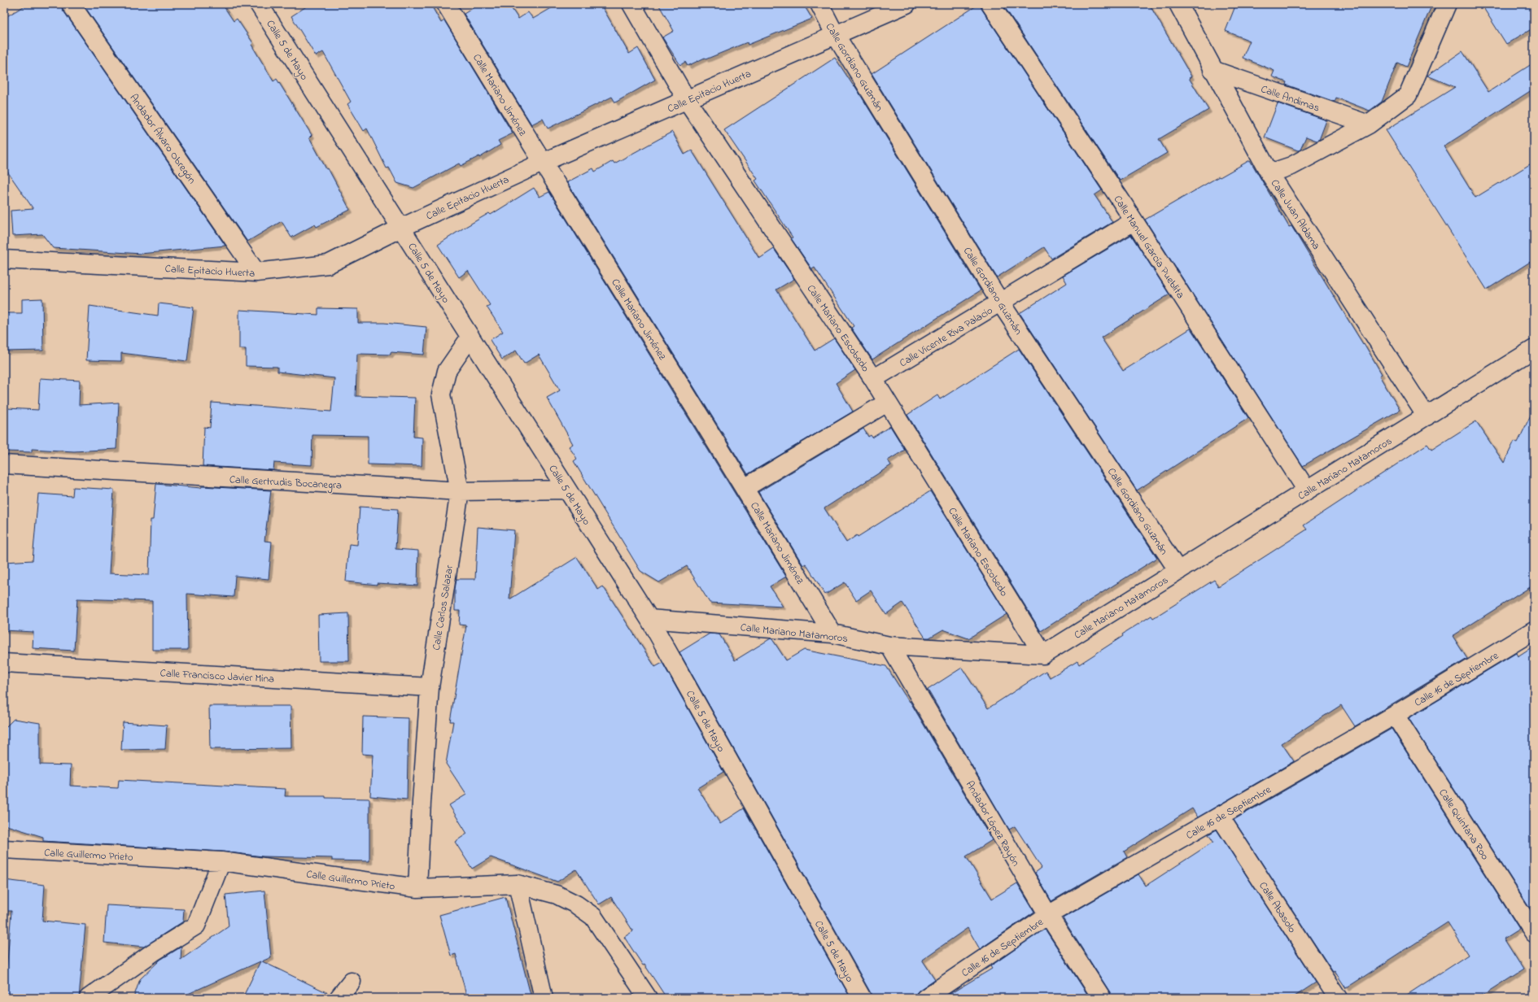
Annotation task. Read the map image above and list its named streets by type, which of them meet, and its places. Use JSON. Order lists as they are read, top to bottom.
{
  "streets": {
    "street": [
      "Calle 5 de Mayo",
      "Calle Gordiano Guzmán",
      "Calle Epitacio Huerta",
      "Calle Mariano Jiménez",
      "Calle Andimas",
      "Andador Álvaro Obregón",
      "Calle Juan Aldama",
      "Calle Manuel García Pueblita",
      "Calle Mariano Escobedo",
      "Calle Vicente Riva Palacio",
      "Calle Mariano Matamoros",
      "Calle Gertrudis Bocanegra",
      "Calle Carlos Salazar",
      "Calle Francisco Javier Mina",
      "Calle 16 de Septiembre",
      "Andador López Rayón",
      "Calle Quintana Roo",
      "Calle Guillermo Prieto",
      "Calle Abasolo"
    ]
  },
  "crossings": [
    ["Calle 5 de Mayo", "Calle Epitacio Huerta"],
    ["Calle 5 de Mayo", "Calle Mariano Matamoros"],
    ["Calle 5 de Mayo", "Calle Gertrudis Bocanegra"],
    ["Calle 5 de Mayo", "Calle Carlos Salazar"],
    ["Calle Gordiano Guzmán", "Calle Epitacio Huerta"],
    ["Calle Gordiano Guzmán", "Calle Vicente Riva Palacio"],
    ["Calle Gordiano Guzmán", "Calle Mariano Matamoros"],
    ["Calle Epitacio Huerta", "Calle Mariano Jiménez"],
    ["Calle Epitacio Huerta", "Andador Álvaro Obregón"],
    ["Calle Epitacio Huerta", "Calle Mariano Escobedo"],
    ["Calle Mariano Jiménez", "Calle Mariano Matamoros"],
    ["Calle Andimas", "Calle Juan Aldama"],
    ["Calle Juan Aldama", "Calle Mariano Matamoros"],
    ["Calle Manuel García Pueblita", "Calle Vicente Riva Palacio"],
    ["Calle Manuel García Pueblita", "Calle Mariano Matamoros"],
    ["Calle Mariano Escobedo", "Calle Vicente Riva Palacio"],
    ["Calle Mariano Escobedo", "Calle Mariano Matamoros"],
    ["Calle Mariano Matamoros", "Andador López Rayón"],
    ["Calle Gertrudis Bocanegra", "Calle Carlos Salazar"],
    ["Calle Carlos Salazar", "Calle Francisco Javier Mina"],
    ["Calle Carlos Salazar", "Calle Guillermo Prieto"],
    ["Calle 16 de Septiembre", "Andador López Rayón"],
    ["Calle 16 de Septiembre", "Calle Quintana Roo"],
    ["Calle 16 de Septiembre", "Calle Abasolo"]
  ]
}
